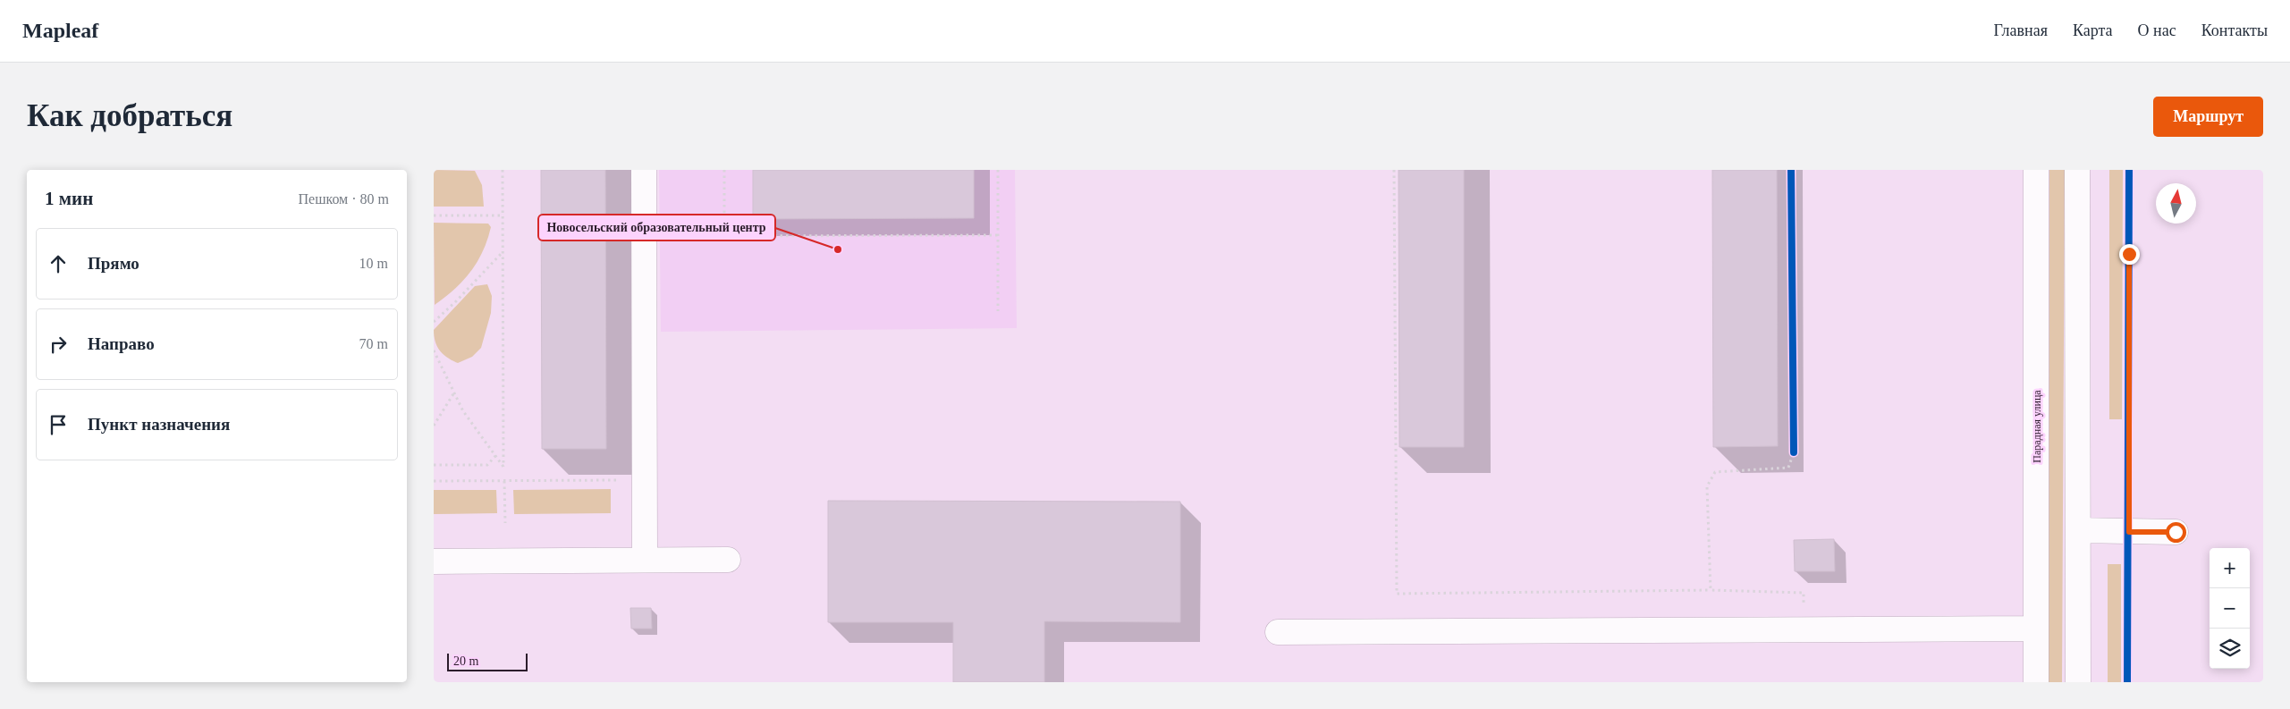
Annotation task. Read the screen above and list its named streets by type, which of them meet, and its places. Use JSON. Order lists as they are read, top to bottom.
{
  "streets": {
    "lane": ["Парадная улица"]
  },
  "places": ["Новосельский образовательный центр"],
  "scale_bar": "20 m",
  "north": "top",
  "page": {
    "header": "Mapleaf",
    "nav": [
      "Главная",
      "Карта",
      "О нас",
      "Контакты"
    ],
    "buttons": "Маршрут",
    "title": "Как добраться",
    "heading": ["1 мин", "Пешком · 80 m"],
    "list": [
      ["Прямо", "10 m"],
      ["Направо", "70 m"],
      "Пункт назначения"
    ],
    "map_buttons": ["+", "−"],
    "scale": "20 m"
  }
}
